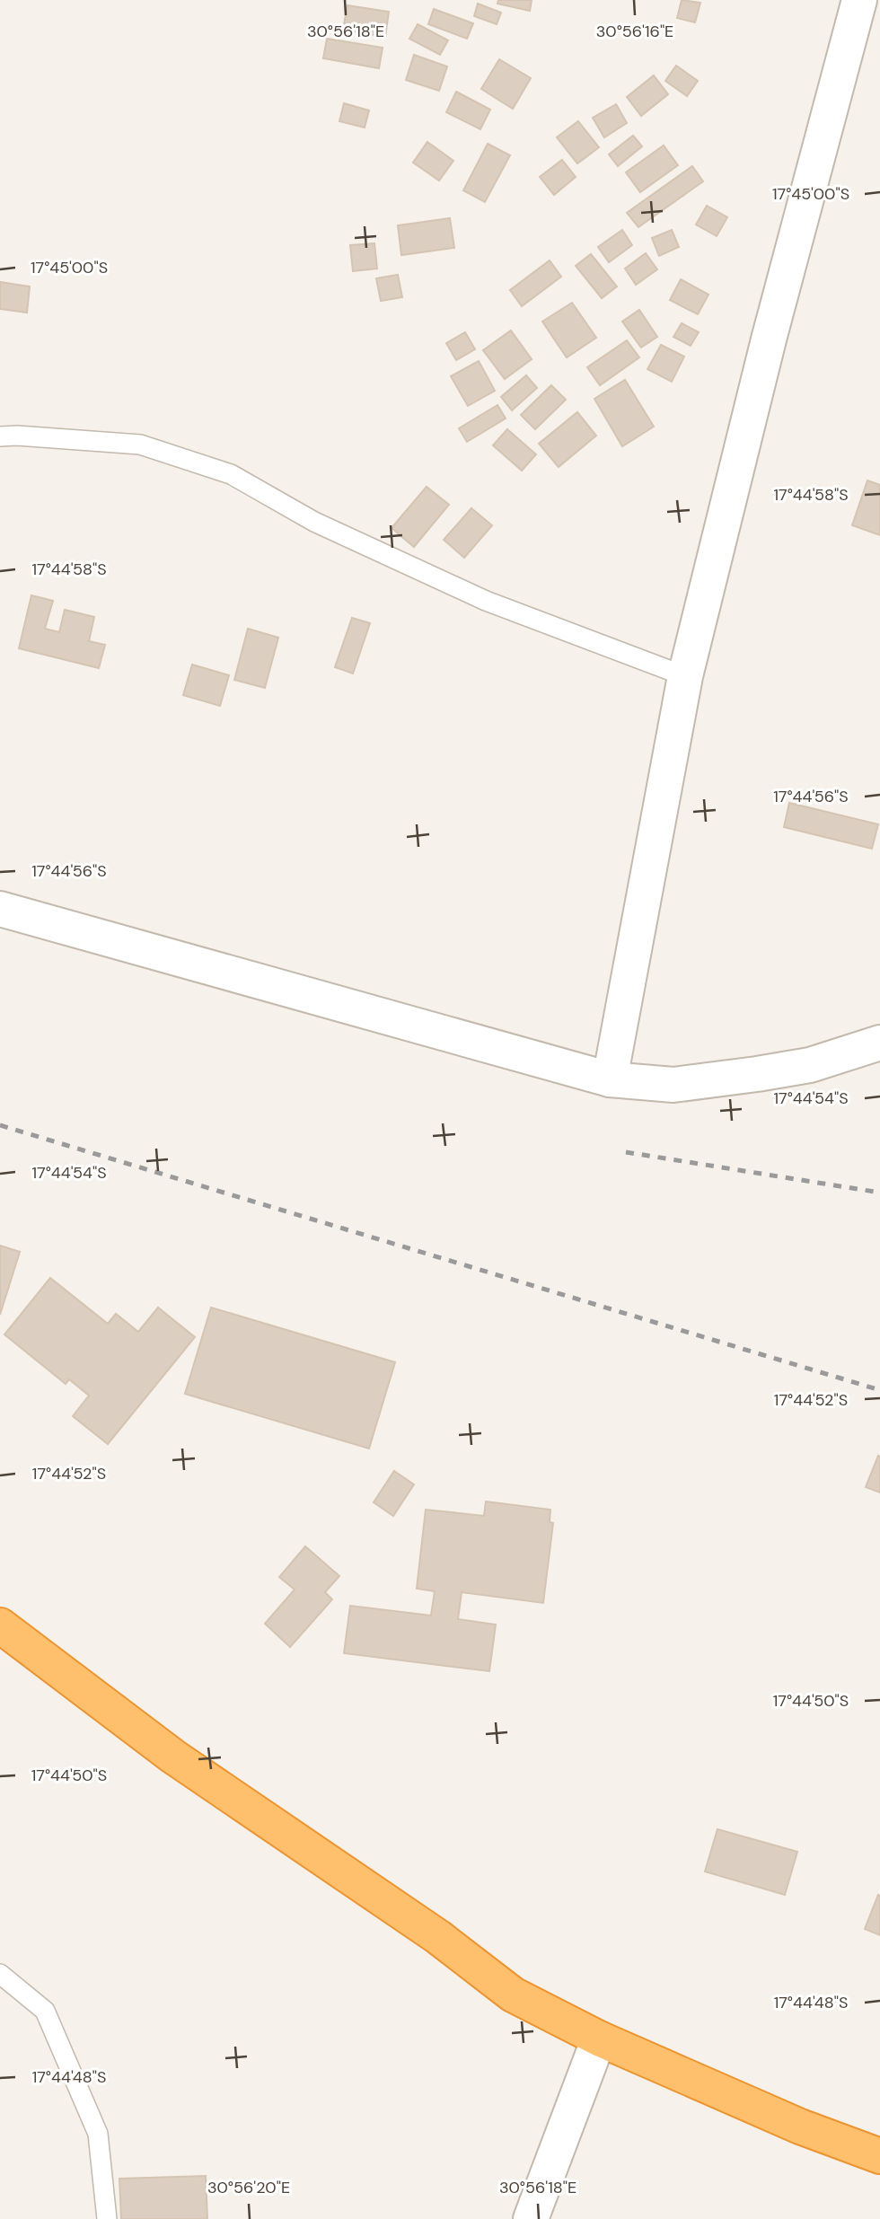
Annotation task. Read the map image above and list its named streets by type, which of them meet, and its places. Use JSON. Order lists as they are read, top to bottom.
{
  "coordinates": [
    "30°56'18\"E",
    "30°56'16\"E",
    "17°45'00\"S",
    "17°44'58\"S",
    "17°44'56\"S",
    "17°44'54\"S",
    "17°44'52\"S",
    "17°44'50\"S",
    "17°44'48\"S",
    "30°56'20\"E"
  ]
}
